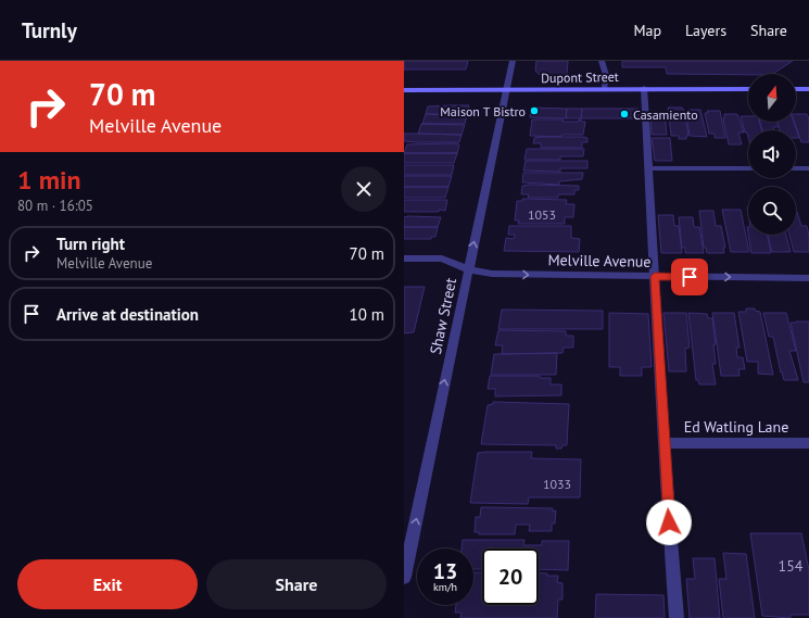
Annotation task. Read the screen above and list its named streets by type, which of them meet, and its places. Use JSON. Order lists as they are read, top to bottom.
{
  "streets": {
    "main road": ["Dupont Street"],
    "street": ["Melville Avenue", "Shaw Street", "Ed Watling Lane"]
  },
  "crossings": [
    ["Dupont Street", "Shaw Street"],
    ["Melville Avenue", "Shaw Street"]
  ],
  "one_way": ["Melville Avenue", "Shaw Street"],
  "places": ["Maison T Bistro", "Casamiento"],
  "house_numbers": ["1053", "1033", "154"],
  "north": "top",
  "page": {
    "header": "Turnly",
    "nav": ["Map", "Layers", "Share"],
    "turn": ["70 m", "Melville Avenue"],
    "heading": ["1 min", "80 m · 16:05"],
    "list": [
      {
        "name": "Turn right",
        "note": "Melville Avenue",
        "value": "70 m"
      },
      {
        "name": "Arrive at destination",
        "value": "10 m"
      }
    ],
    "speed": "13 km/h",
    "limit": "20",
    "buttons": ["Exit", "Share"]
  }
}
